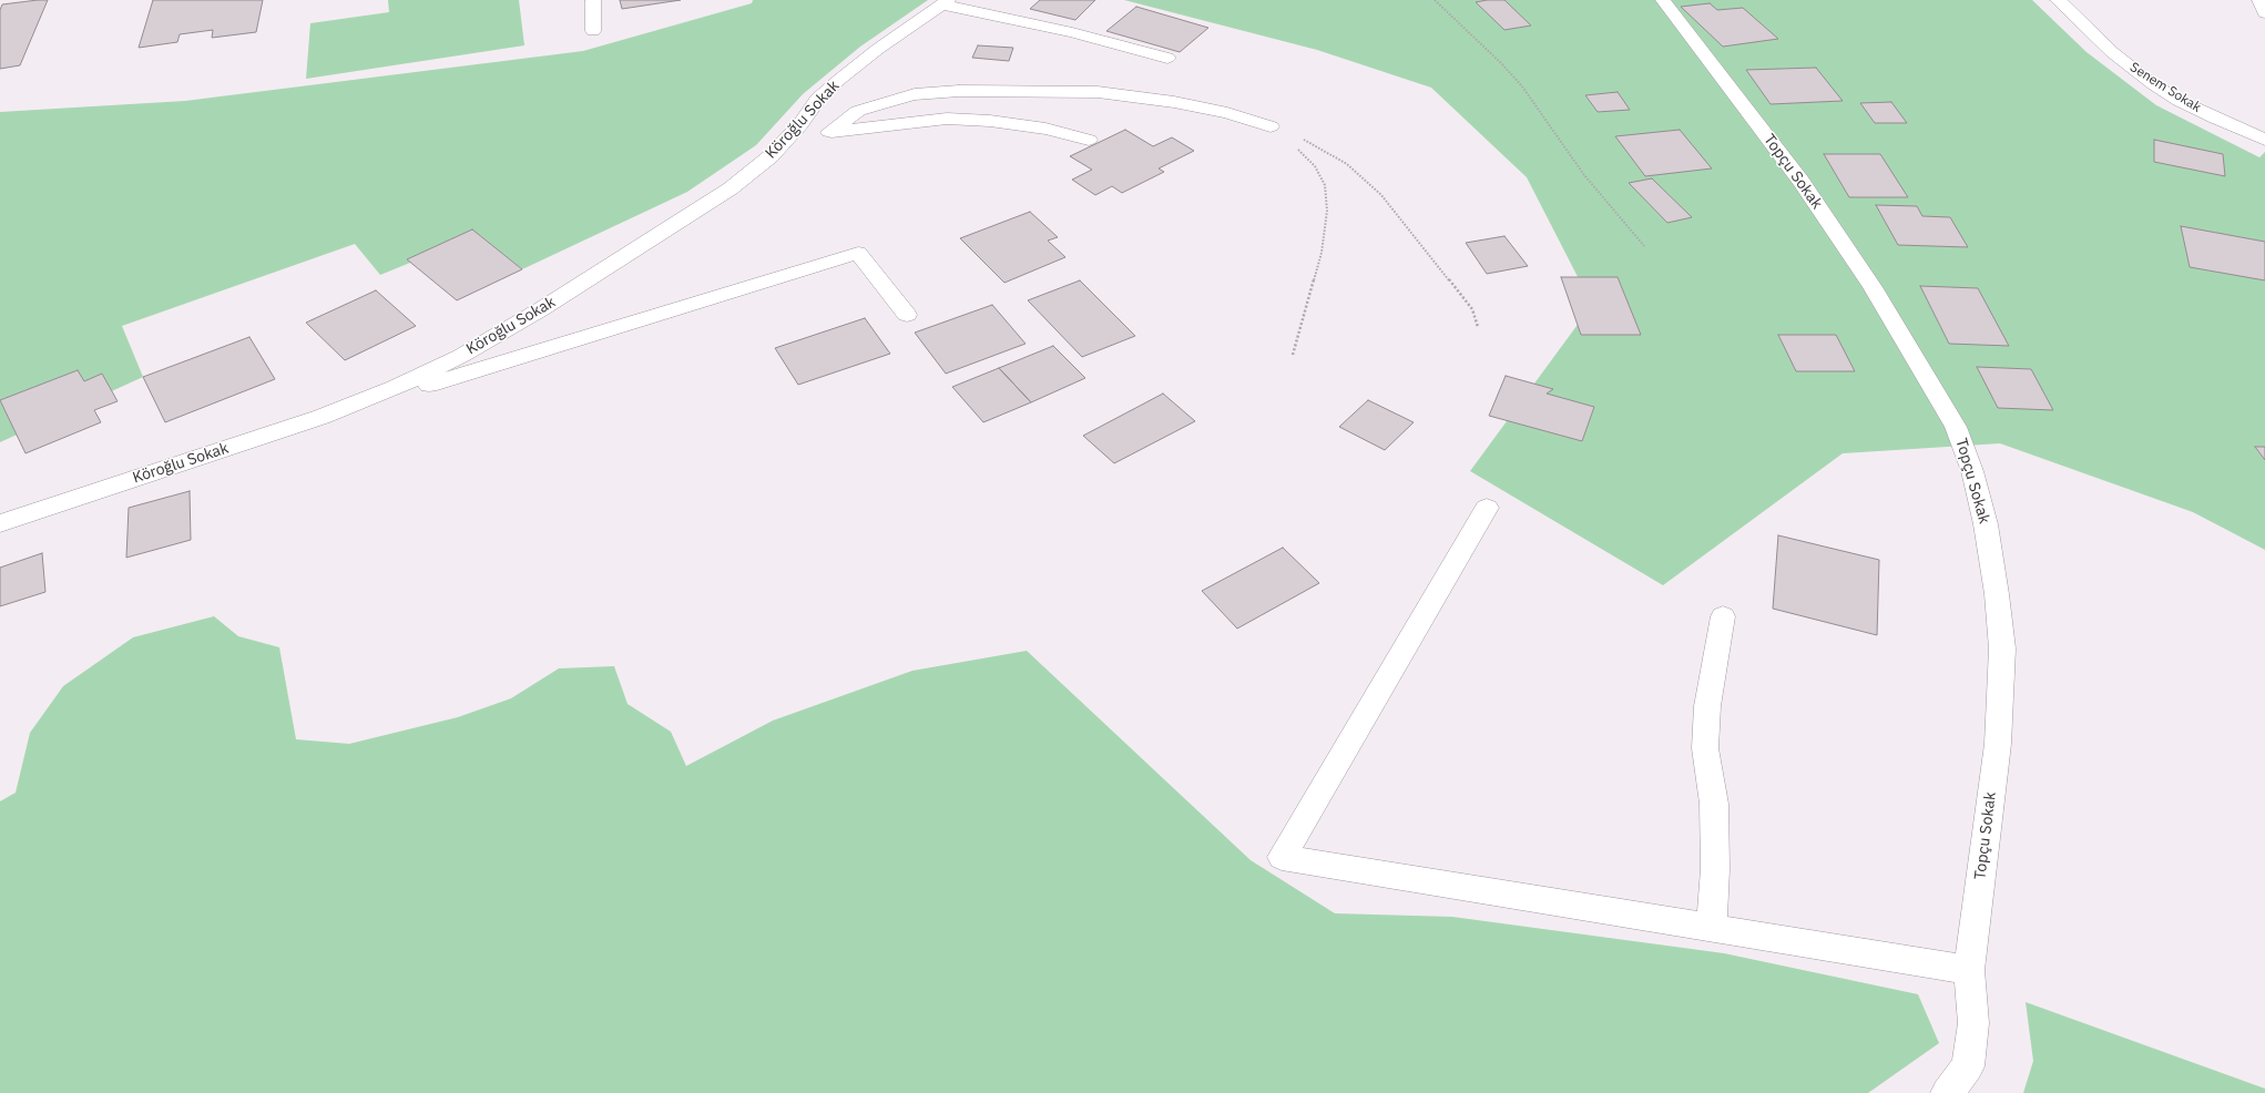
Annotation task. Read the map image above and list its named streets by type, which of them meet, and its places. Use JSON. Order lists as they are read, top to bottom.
{
  "streets": {
    "street": ["Senem Sokak", "Köroğlu Sokak", "Topçu Sokak"]
  }
}
